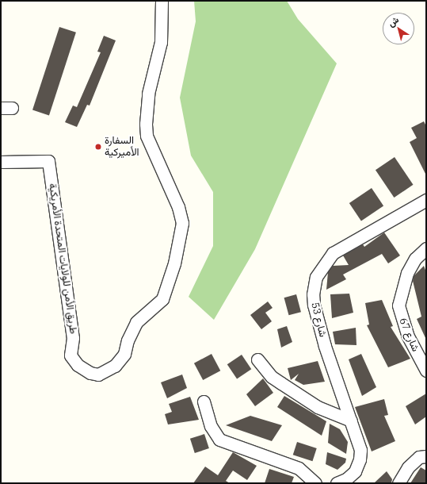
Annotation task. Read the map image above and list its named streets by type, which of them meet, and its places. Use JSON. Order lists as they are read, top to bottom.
{
  "streets": {
    "street": ["طريق الأمن للولايات المتحدة الأمريكية", "شارع 53", "شارع 67"]
  },
  "places": ["السفارة الأميركية"],
  "north": "top left"
}
